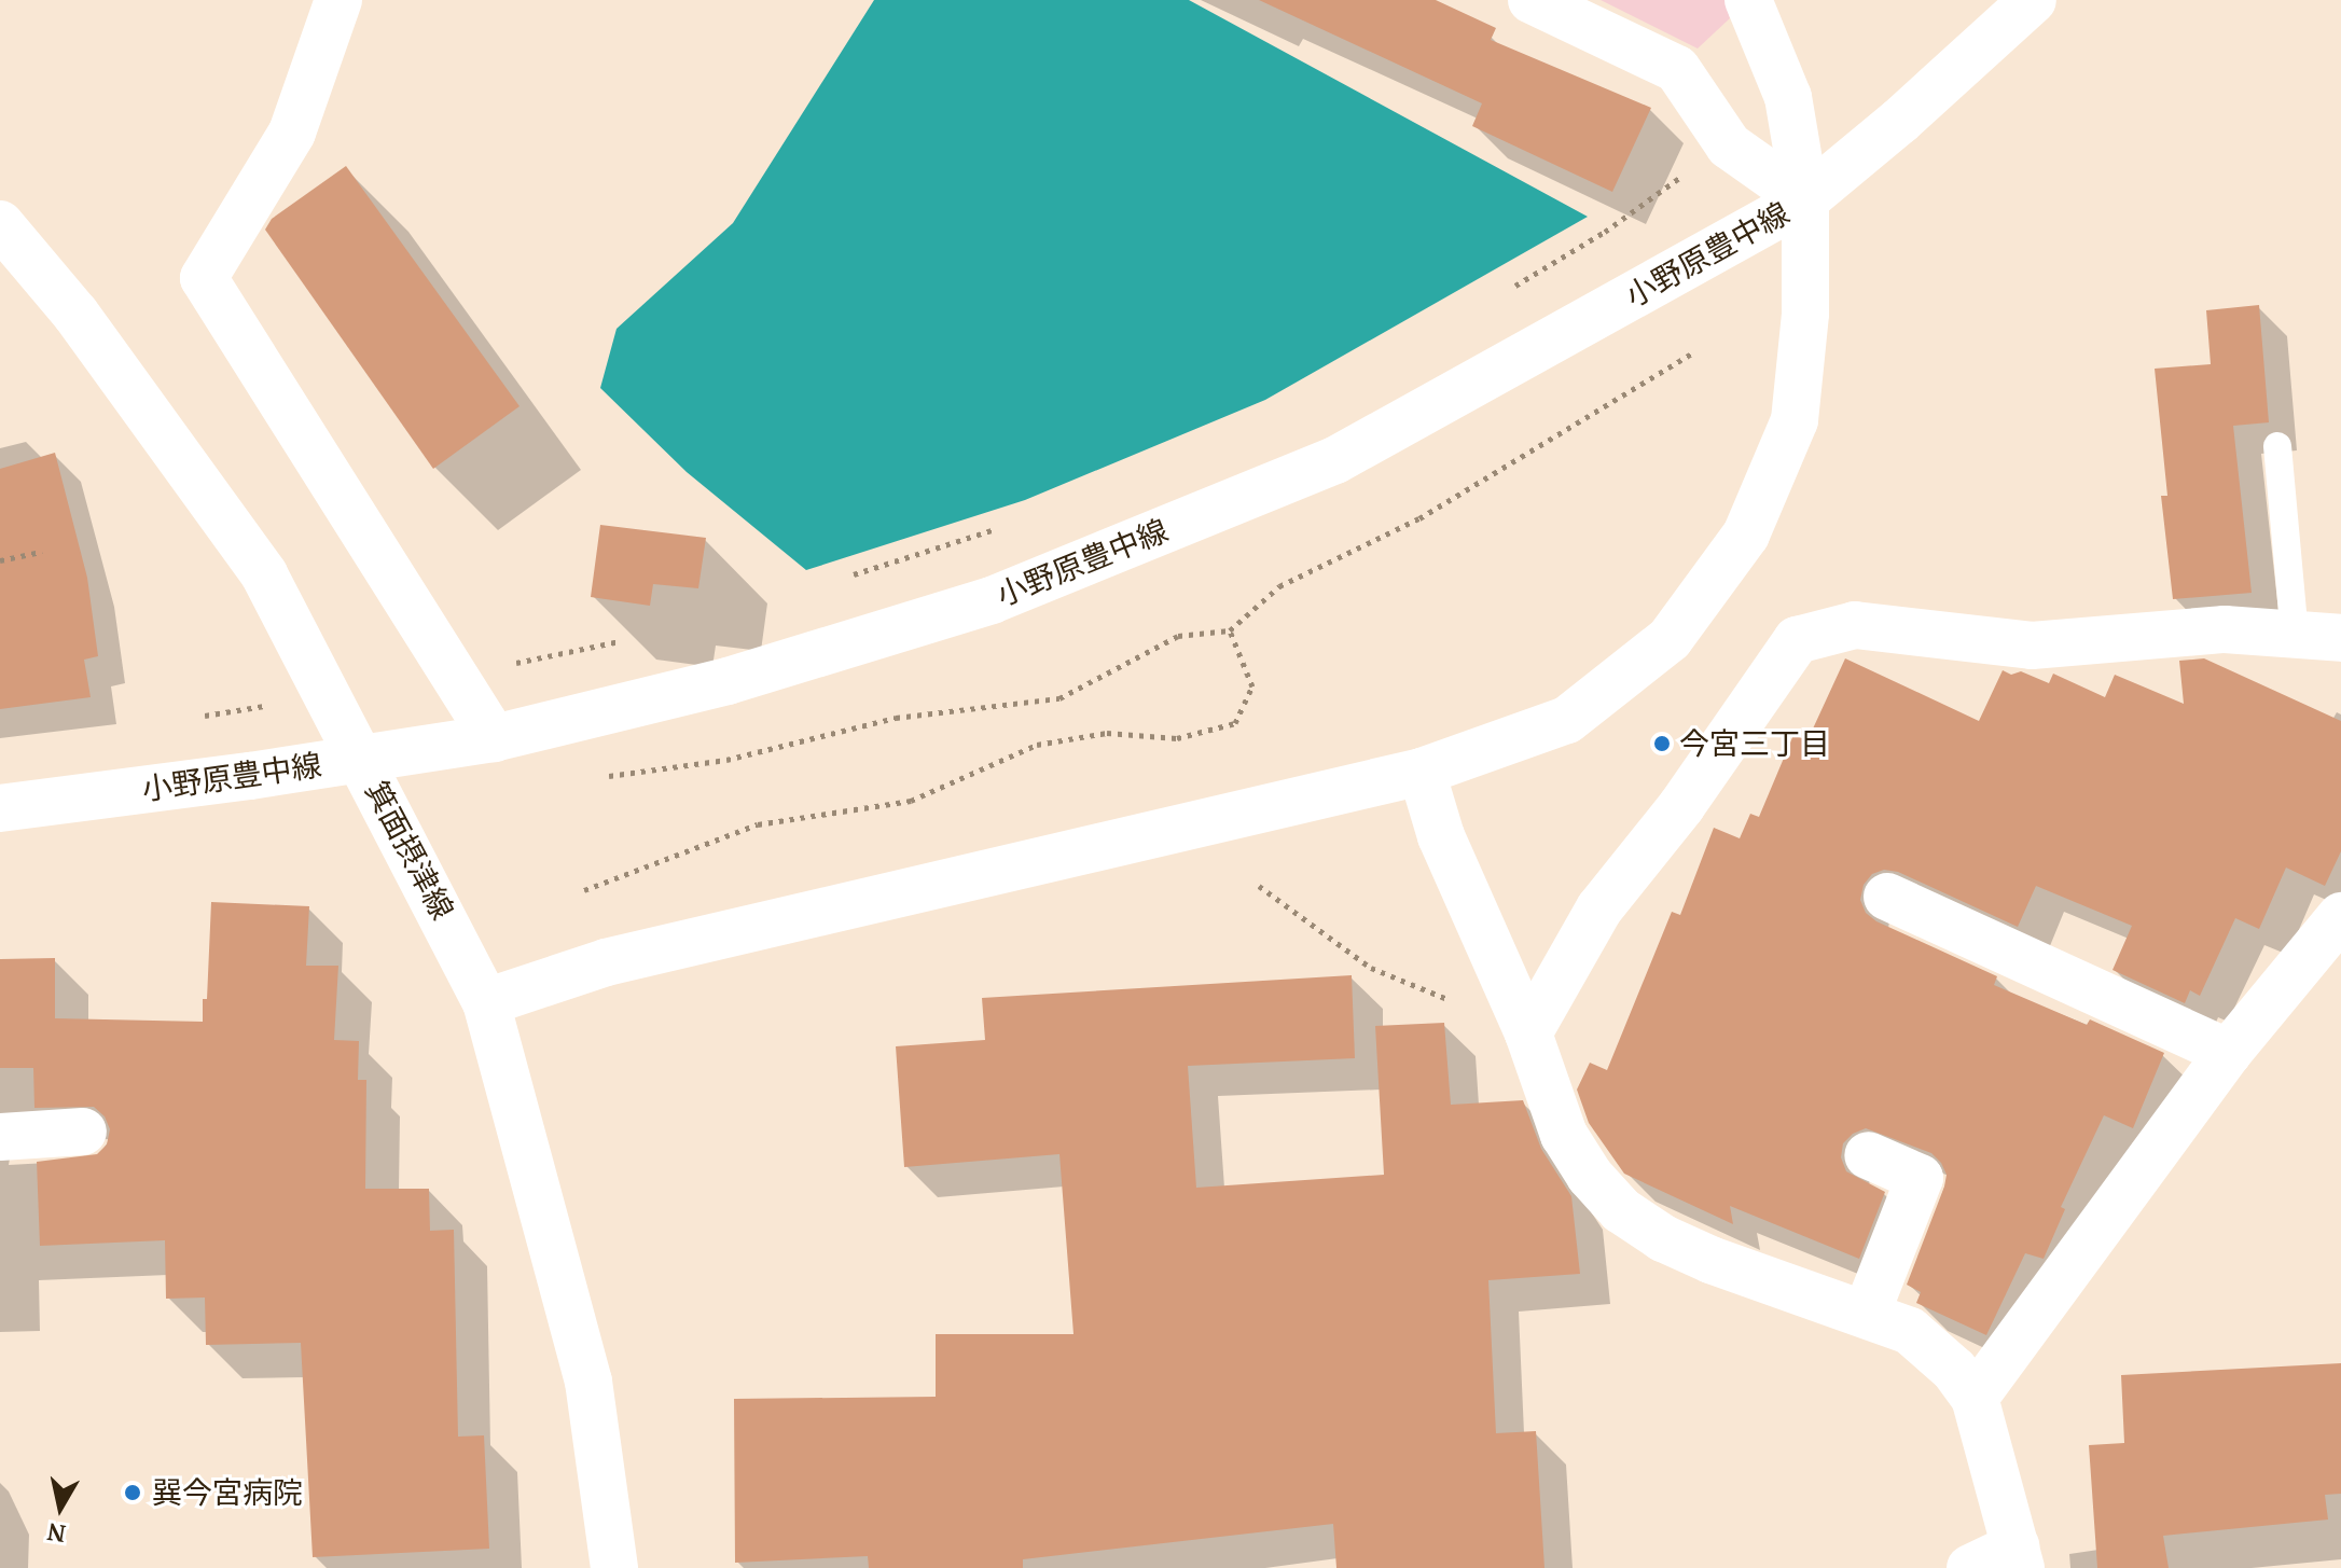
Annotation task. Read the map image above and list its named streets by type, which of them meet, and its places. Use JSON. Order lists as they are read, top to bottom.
{
  "streets": {
    "street": ["小野原豊中線", "箕面摂津線"]
  },
  "places": ["今宮三丁目", "巽今宮病院"],
  "north": "bottom"
}
